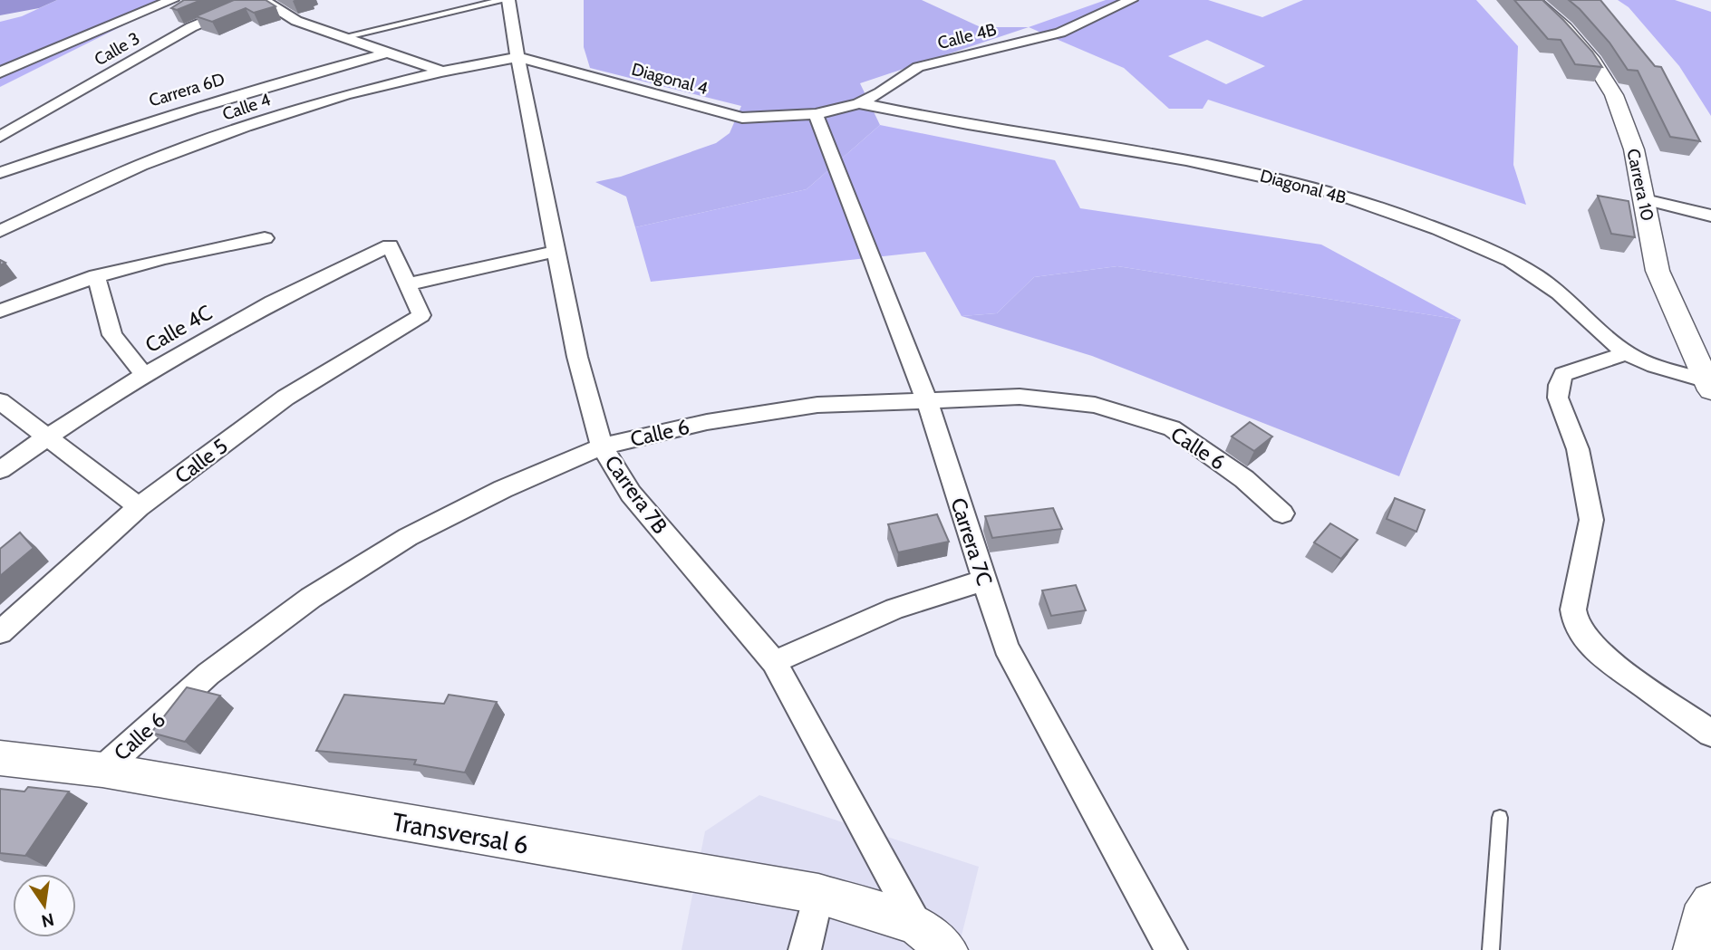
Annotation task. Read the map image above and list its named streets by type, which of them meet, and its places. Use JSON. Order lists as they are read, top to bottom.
{
  "streets": {
    "street": [
      "Calle 4B",
      "Calle 3",
      "Diagonal 4",
      "Carrera 6D",
      "Calle 4",
      "Carrera 10",
      "Diagonal 4B",
      "Calle 4C",
      "Calle 6",
      "Calle 5",
      "Carrera 7B",
      "Carrera 7C",
      "Transversal 6"
    ]
  },
  "crossings": [
    ["Calle 4B", "Diagonal 4"],
    ["Calle 4B", "Diagonal 4B"],
    ["Calle 4B", "Carrera 7C"],
    ["Diagonal 4", "Calle 4"],
    ["Diagonal 4", "Carrera 7B"],
    ["Diagonal 4", "Carrera 7C"],
    ["Calle 4", "Carrera 7B"],
    ["Carrera 10", "Diagonal 4B"],
    ["Calle 4C", "Calle 5"],
    ["Calle 6", "Carrera 7B"],
    ["Calle 6", "Carrera 7C"],
    ["Calle 6", "Transversal 6"],
    ["Carrera 7B", "Transversal 6"]
  ],
  "north": "bottom"
}
